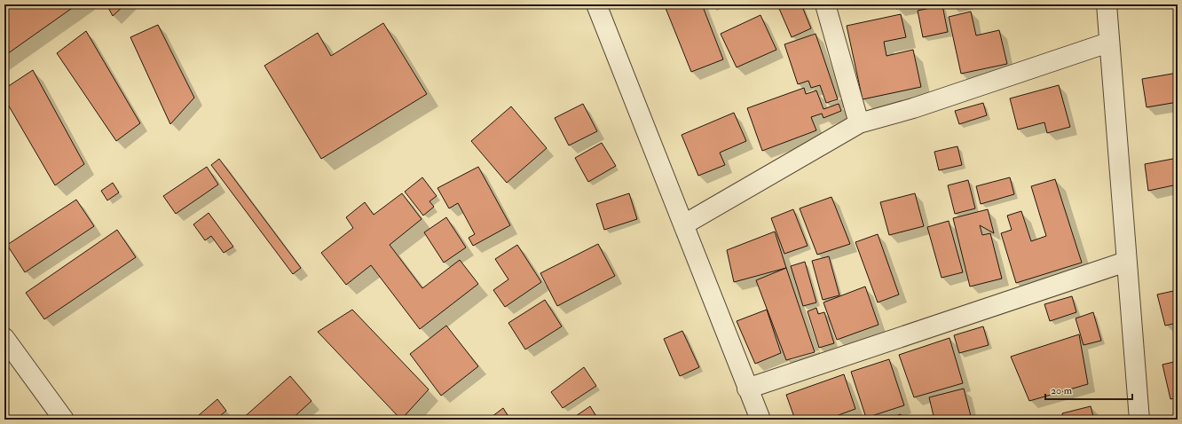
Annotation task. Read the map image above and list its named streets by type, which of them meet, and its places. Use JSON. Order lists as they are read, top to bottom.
{
  "scale_bar": "20 m"
}
